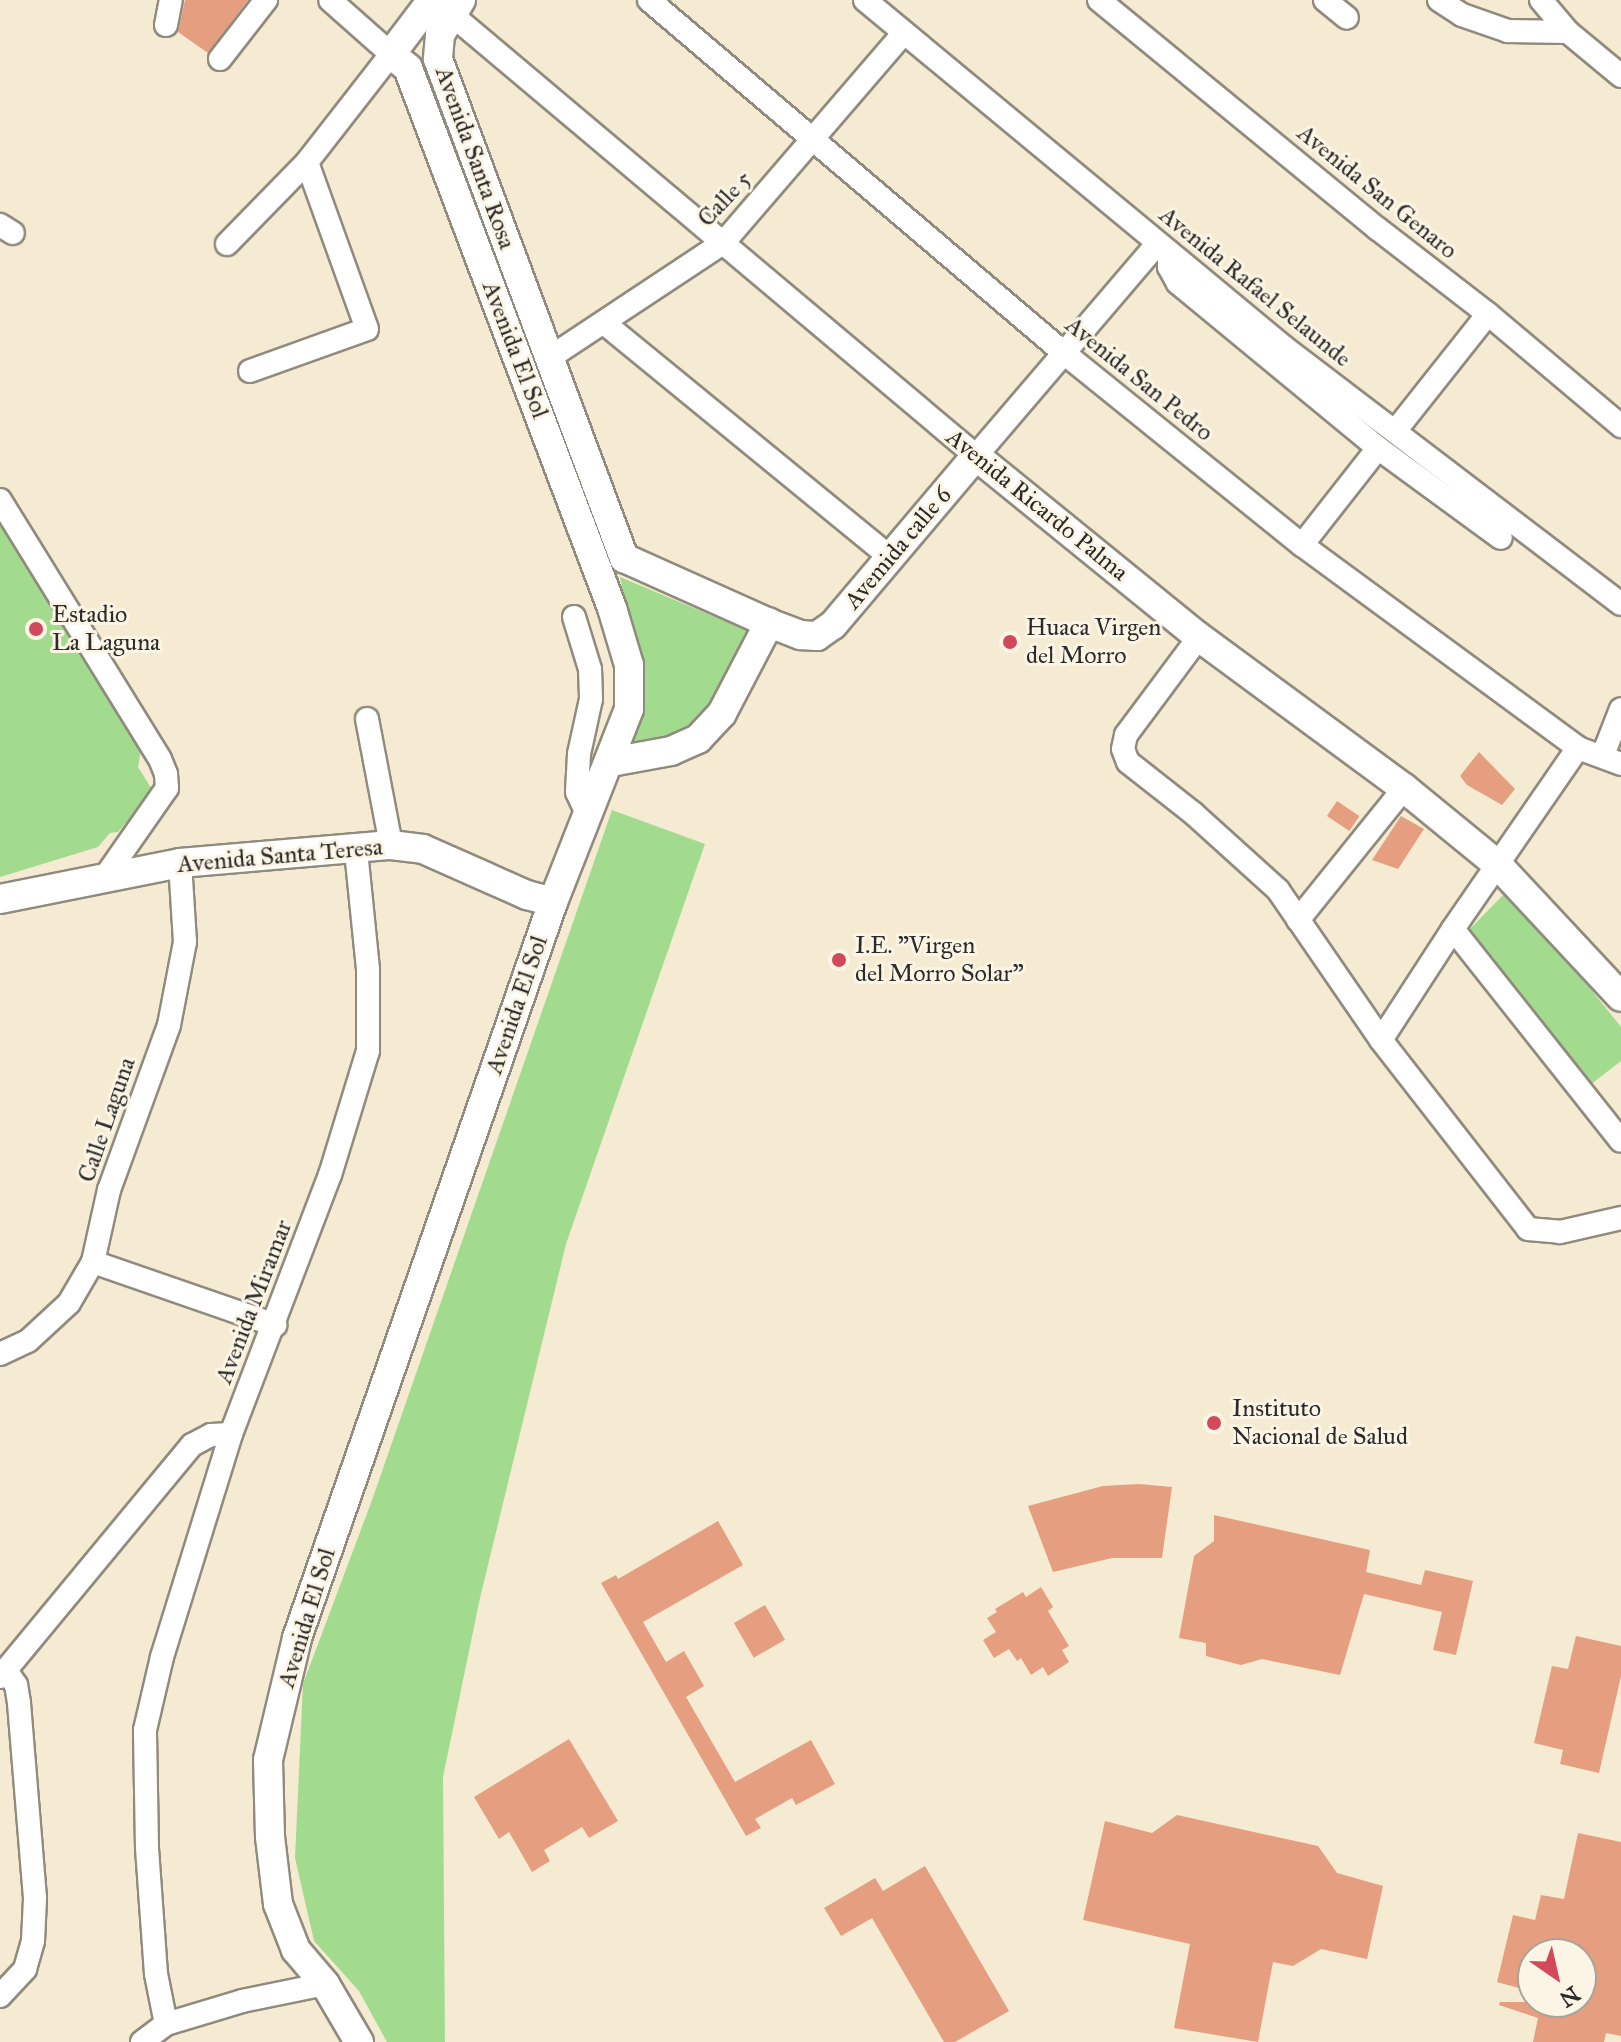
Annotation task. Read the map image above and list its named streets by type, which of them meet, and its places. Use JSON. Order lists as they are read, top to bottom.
{
  "streets": {
    "street": [
      "Avenida Santa Rosa",
      "Avenida San Genaro",
      "Calle 5",
      "Avenida Rafael Selaunde",
      "Avenida El Sol",
      "Avenida San Pedro",
      "Avenida Ricardo Palma",
      "Avemida calle 6",
      "Avenida Santa Teresa",
      "Calle Laguna",
      "Avenida Miramar"
    ]
  },
  "crossings": [
    ["Avenida Santa Rosa", "Calle 5"],
    ["Avenida Santa Rosa", "Avenida Ricardo Palma"],
    ["Avenida Santa Rosa", "Avemida calle 6"],
    ["Calle 5", "Avenida Rafael Selaunde"],
    ["Calle 5", "Avenida San Pedro"],
    ["Calle 5", "Avenida Ricardo Palma"],
    ["Avenida El Sol", "Avenida Santa Teresa"],
    ["Avenida Ricardo Palma", "Avemida calle 6"],
    ["Avenida Santa Teresa", "Calle Laguna"],
    ["Avenida Santa Teresa", "Avenida Miramar"]
  ],
  "places": [
    "Estadio La Laguna",
    "Huaca Virgen del Morro",
    "I.E. \"Virgen del Morro Solar\"",
    "Instituto Nacional de Salud"
  ],
  "north": "bottom right"
}
